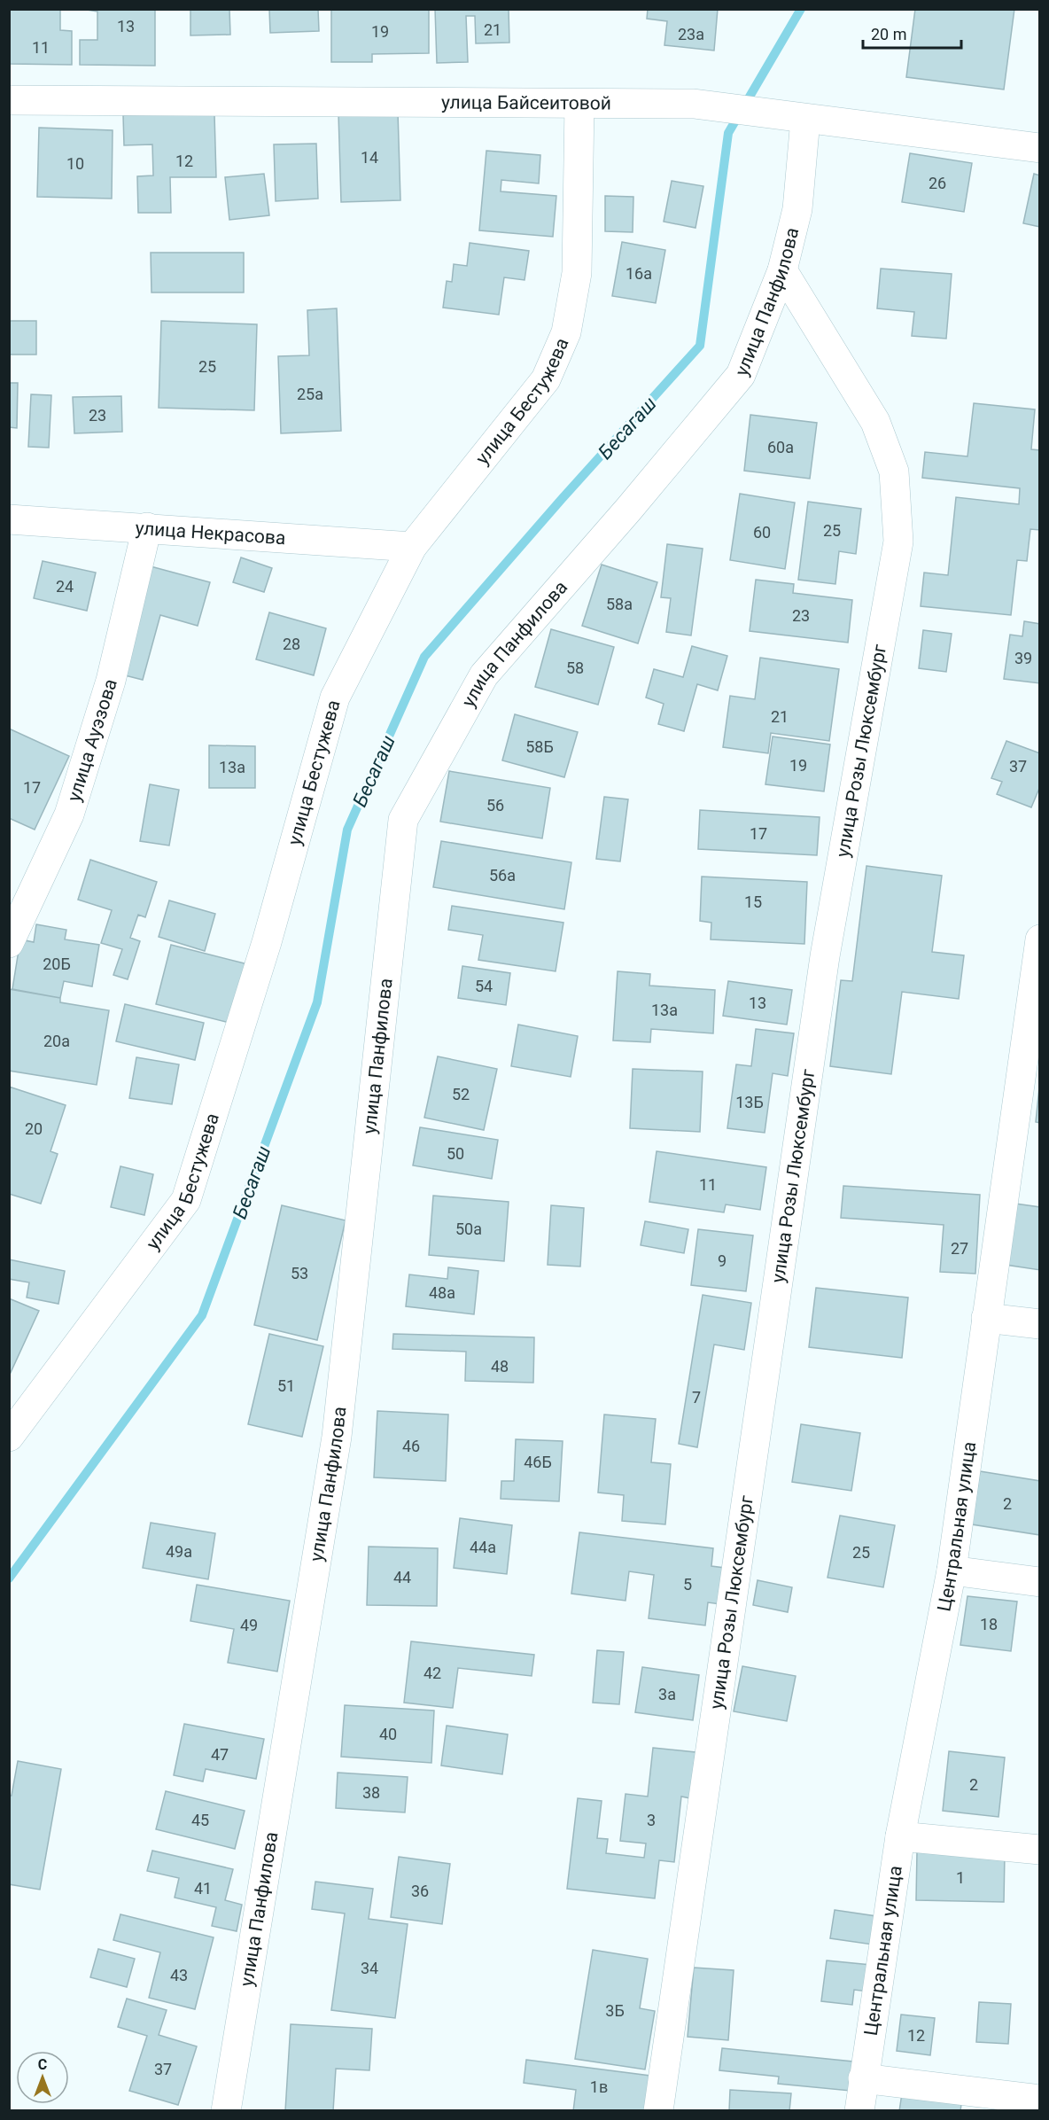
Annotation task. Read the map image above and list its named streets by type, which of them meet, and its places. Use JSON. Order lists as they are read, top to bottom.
{
  "streets": {
    "street": [
      "улица Байсеитовой",
      "улица Панфилова",
      "улица Бестужева",
      "улица Некрасова",
      "улица Ауэзова",
      "улица Розы Люксембург",
      "Центральная улица"
    ]
  },
  "crossings": [
    ["улица Байсеитовой", "улица Панфилова"],
    ["улица Байсеитовой", "улица Бестужева"],
    ["улица Панфилова", "улица Розы Люксембург"],
    ["улица Бестужева", "улица Некрасова"],
    ["улица Некрасова", "улица Ауэзова"]
  ],
  "water": ["Бесагаш"],
  "house_numbers": [
    "13",
    "21",
    "19",
    "23а",
    "11",
    "14",
    "12",
    "10",
    "26",
    "16а",
    "25",
    "25а",
    "23",
    "60а",
    "25",
    "60",
    "24",
    "58а",
    "23",
    "28",
    "39",
    "58",
    "21",
    "58Б",
    "19",
    "37",
    "13а",
    "17",
    "56",
    "17",
    "56а",
    "15",
    "20Б",
    "54",
    "13",
    "13а",
    "20а",
    "52",
    "13Б",
    "20",
    "50",
    "11",
    "50а",
    "27",
    "9",
    "53",
    "48а",
    "48",
    "51",
    "7",
    "46",
    "46Б",
    "2",
    "44а",
    "49а",
    "25",
    "44",
    "5",
    "18",
    "49",
    "42",
    "3а",
    "40",
    "47",
    "2",
    "38",
    "45",
    "3",
    "1",
    "41",
    "36",
    "34",
    "43",
    "3Б",
    "12",
    "37",
    "1в"
  ],
  "scale_bar": "20 m",
  "north": "top"
}
